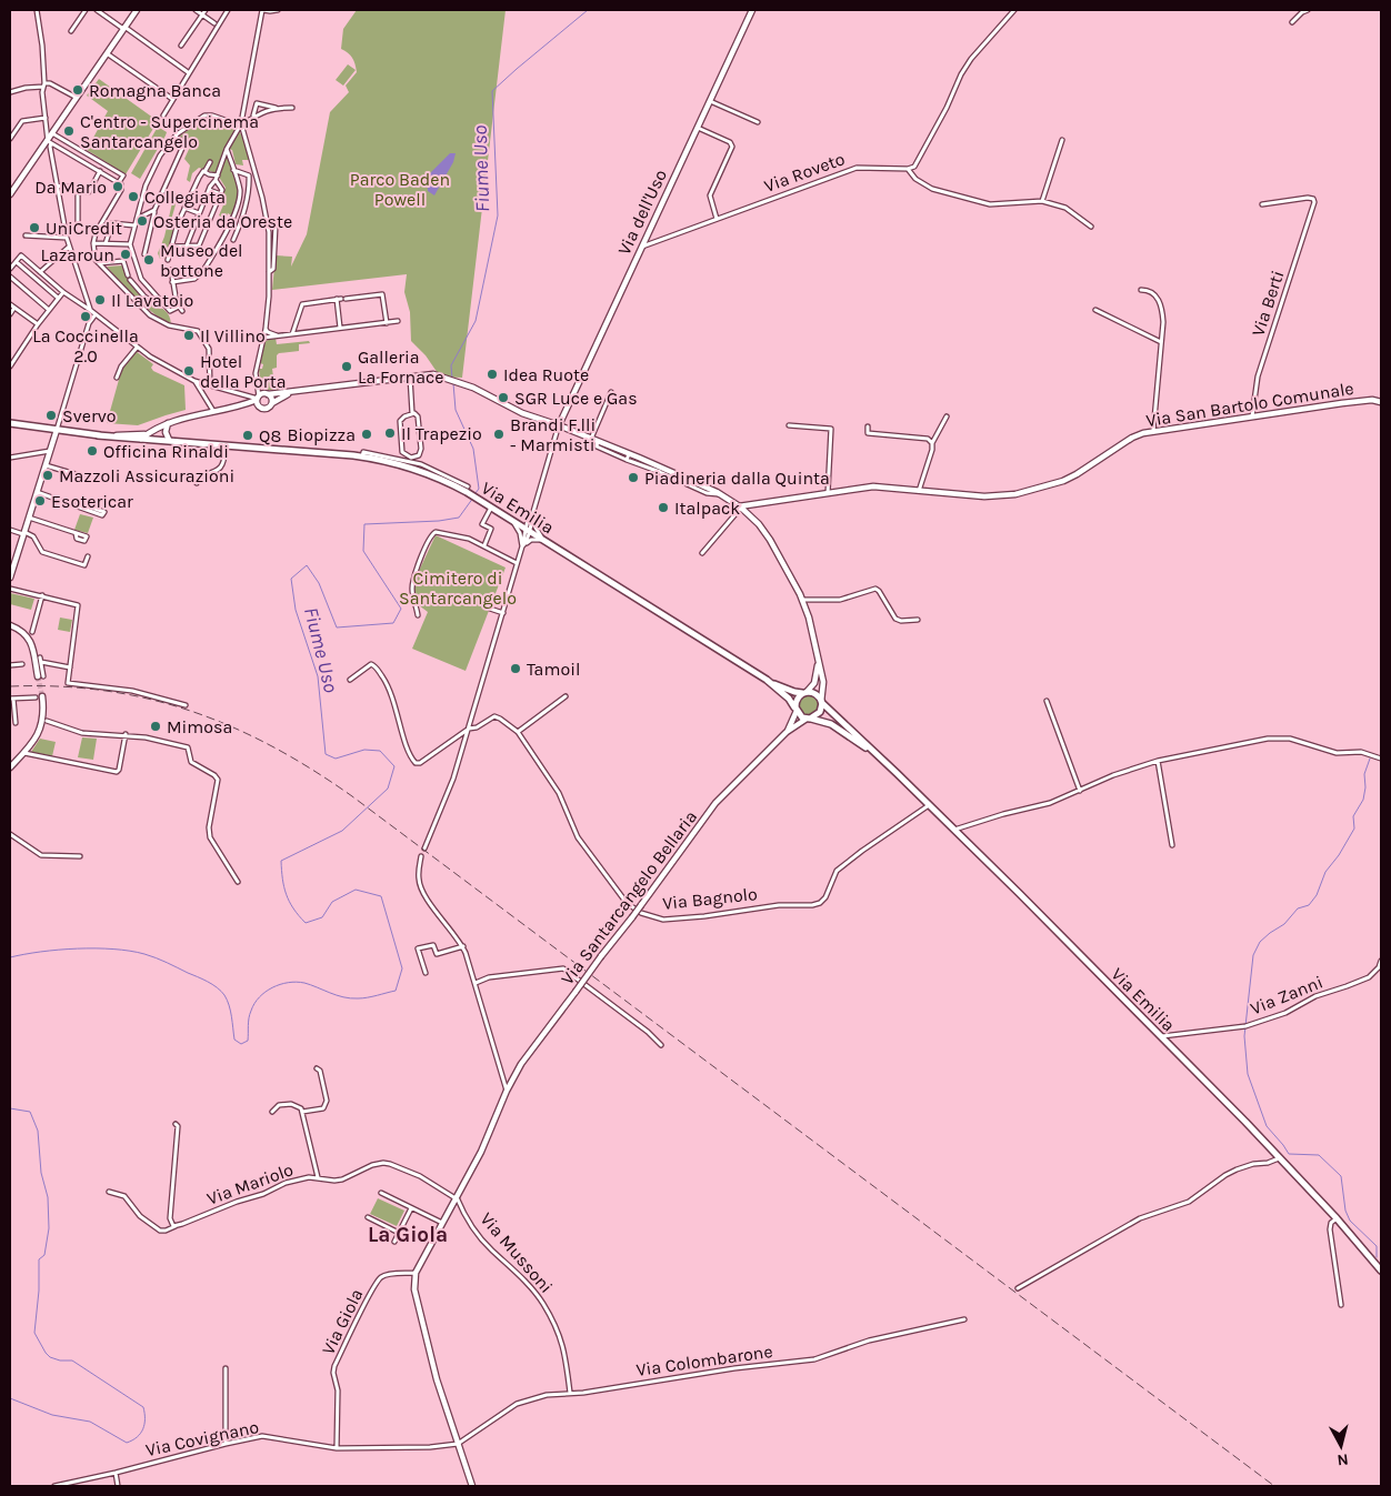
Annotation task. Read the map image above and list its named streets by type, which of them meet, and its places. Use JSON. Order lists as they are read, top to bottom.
{
  "streets": {
    "main road": ["Via Emilia"],
    "street": [
      "Via Roveto",
      "Via dell'Uso",
      "Via Berti",
      "Via San Bartolo Comunale",
      "Via Santarcangelo Bellaria",
      "Via Bagnolo",
      "Via Zanni",
      "Via Mariolo",
      "Via Mussoni",
      "Via Giola",
      "Via Colombarone",
      "Via Covignano"
    ]
  },
  "crossings": [
    ["Via Roveto", "Via dell'Uso"],
    ["Via Berti", "Via San Bartolo Comunale"],
    ["Via Emilia", "Via Santarcangelo Bellaria"],
    ["Via Emilia", "Via Bagnolo"],
    ["Via Emilia", "Via Zanni"],
    ["Via Santarcangelo Bellaria", "Via Mariolo"],
    ["Via Santarcangelo Bellaria", "Via Mussoni"],
    ["Via Santarcangelo Bellaria", "Via Giola"],
    ["Via Mariolo", "Via Mussoni"],
    ["Via Mussoni", "Via Colombarone"],
    ["Via Giola", "Via Covignano"],
    ["Via Colombarone", "Via Covignano"]
  ],
  "districts": ["La Giola"],
  "water": ["Fiume Uso"],
  "parks": ["Parco Baden Powell", "Cimitero di Santarcangelo"],
  "places": [
    "Romagna Banca",
    "C'entro - Supercinema Santarcangelo",
    "Da Mario",
    "Collegiata",
    "Osteria da Oreste",
    "UniCredit",
    "Lazaroun",
    "Museo del bottone",
    "Il Lavatoio",
    "La Coccinella 2.0",
    "Il Villino",
    "Galleria La Fornace",
    "Hotel della Porta",
    "Idea Ruote",
    "SGR Luce e Gas",
    "Svervo",
    "Il Trapezio",
    "Biopizza",
    "Brandi F.lli - Marmisti",
    "Q8",
    "Officina Rinaldi",
    "Mazzoli Assicurazioni",
    "Piadineria dalla Quinta",
    "Esotericar",
    "Italpack",
    "Tamoil",
    "Mimosa"
  ],
  "north": "bottom"
}
